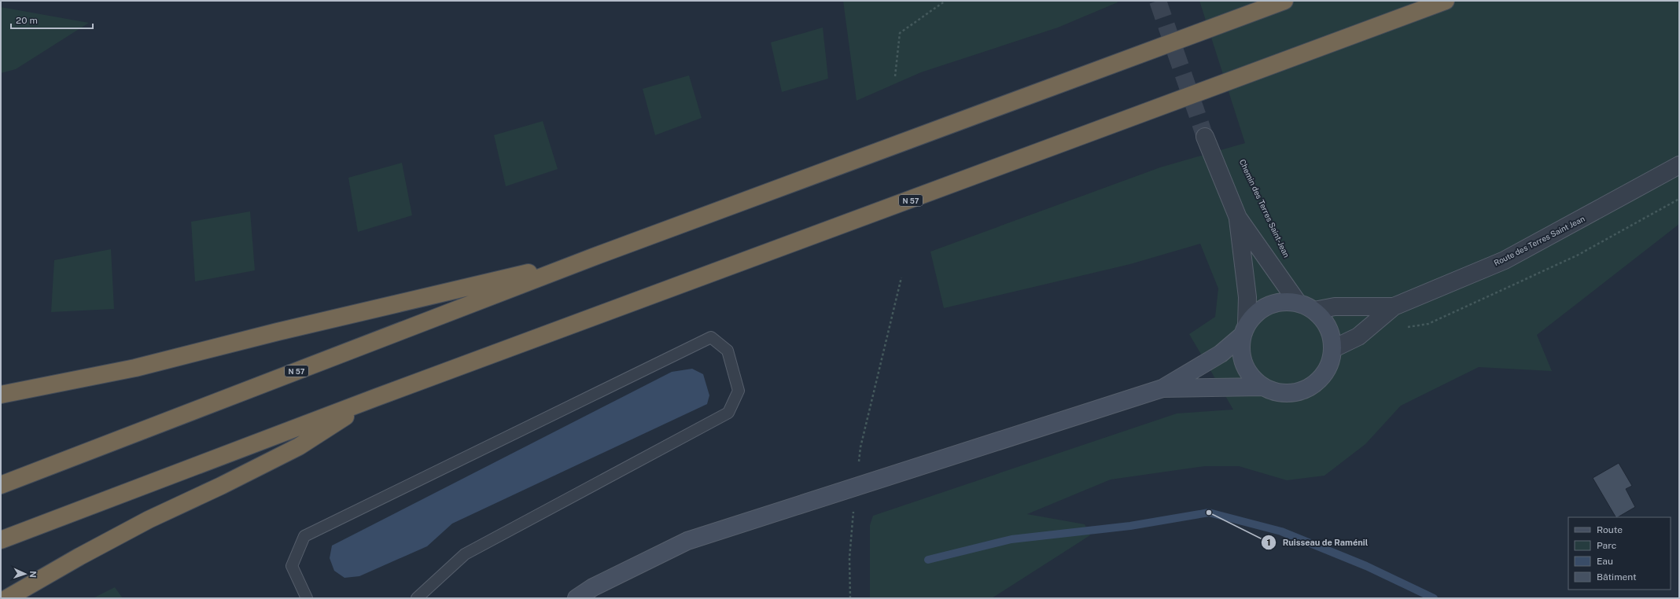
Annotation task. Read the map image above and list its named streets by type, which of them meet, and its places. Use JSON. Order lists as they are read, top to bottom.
{
  "streets": {
    "highway": ["N 57"],
    "street": ["Route des Terres Saint Jean"]
  },
  "places": ["Ruisseau de Raménil"],
  "legend": [
    "Route",
    "Parc",
    "Eau",
    "Bâtiment"
  ],
  "scale_bar": "20 m",
  "north": "right"
}
